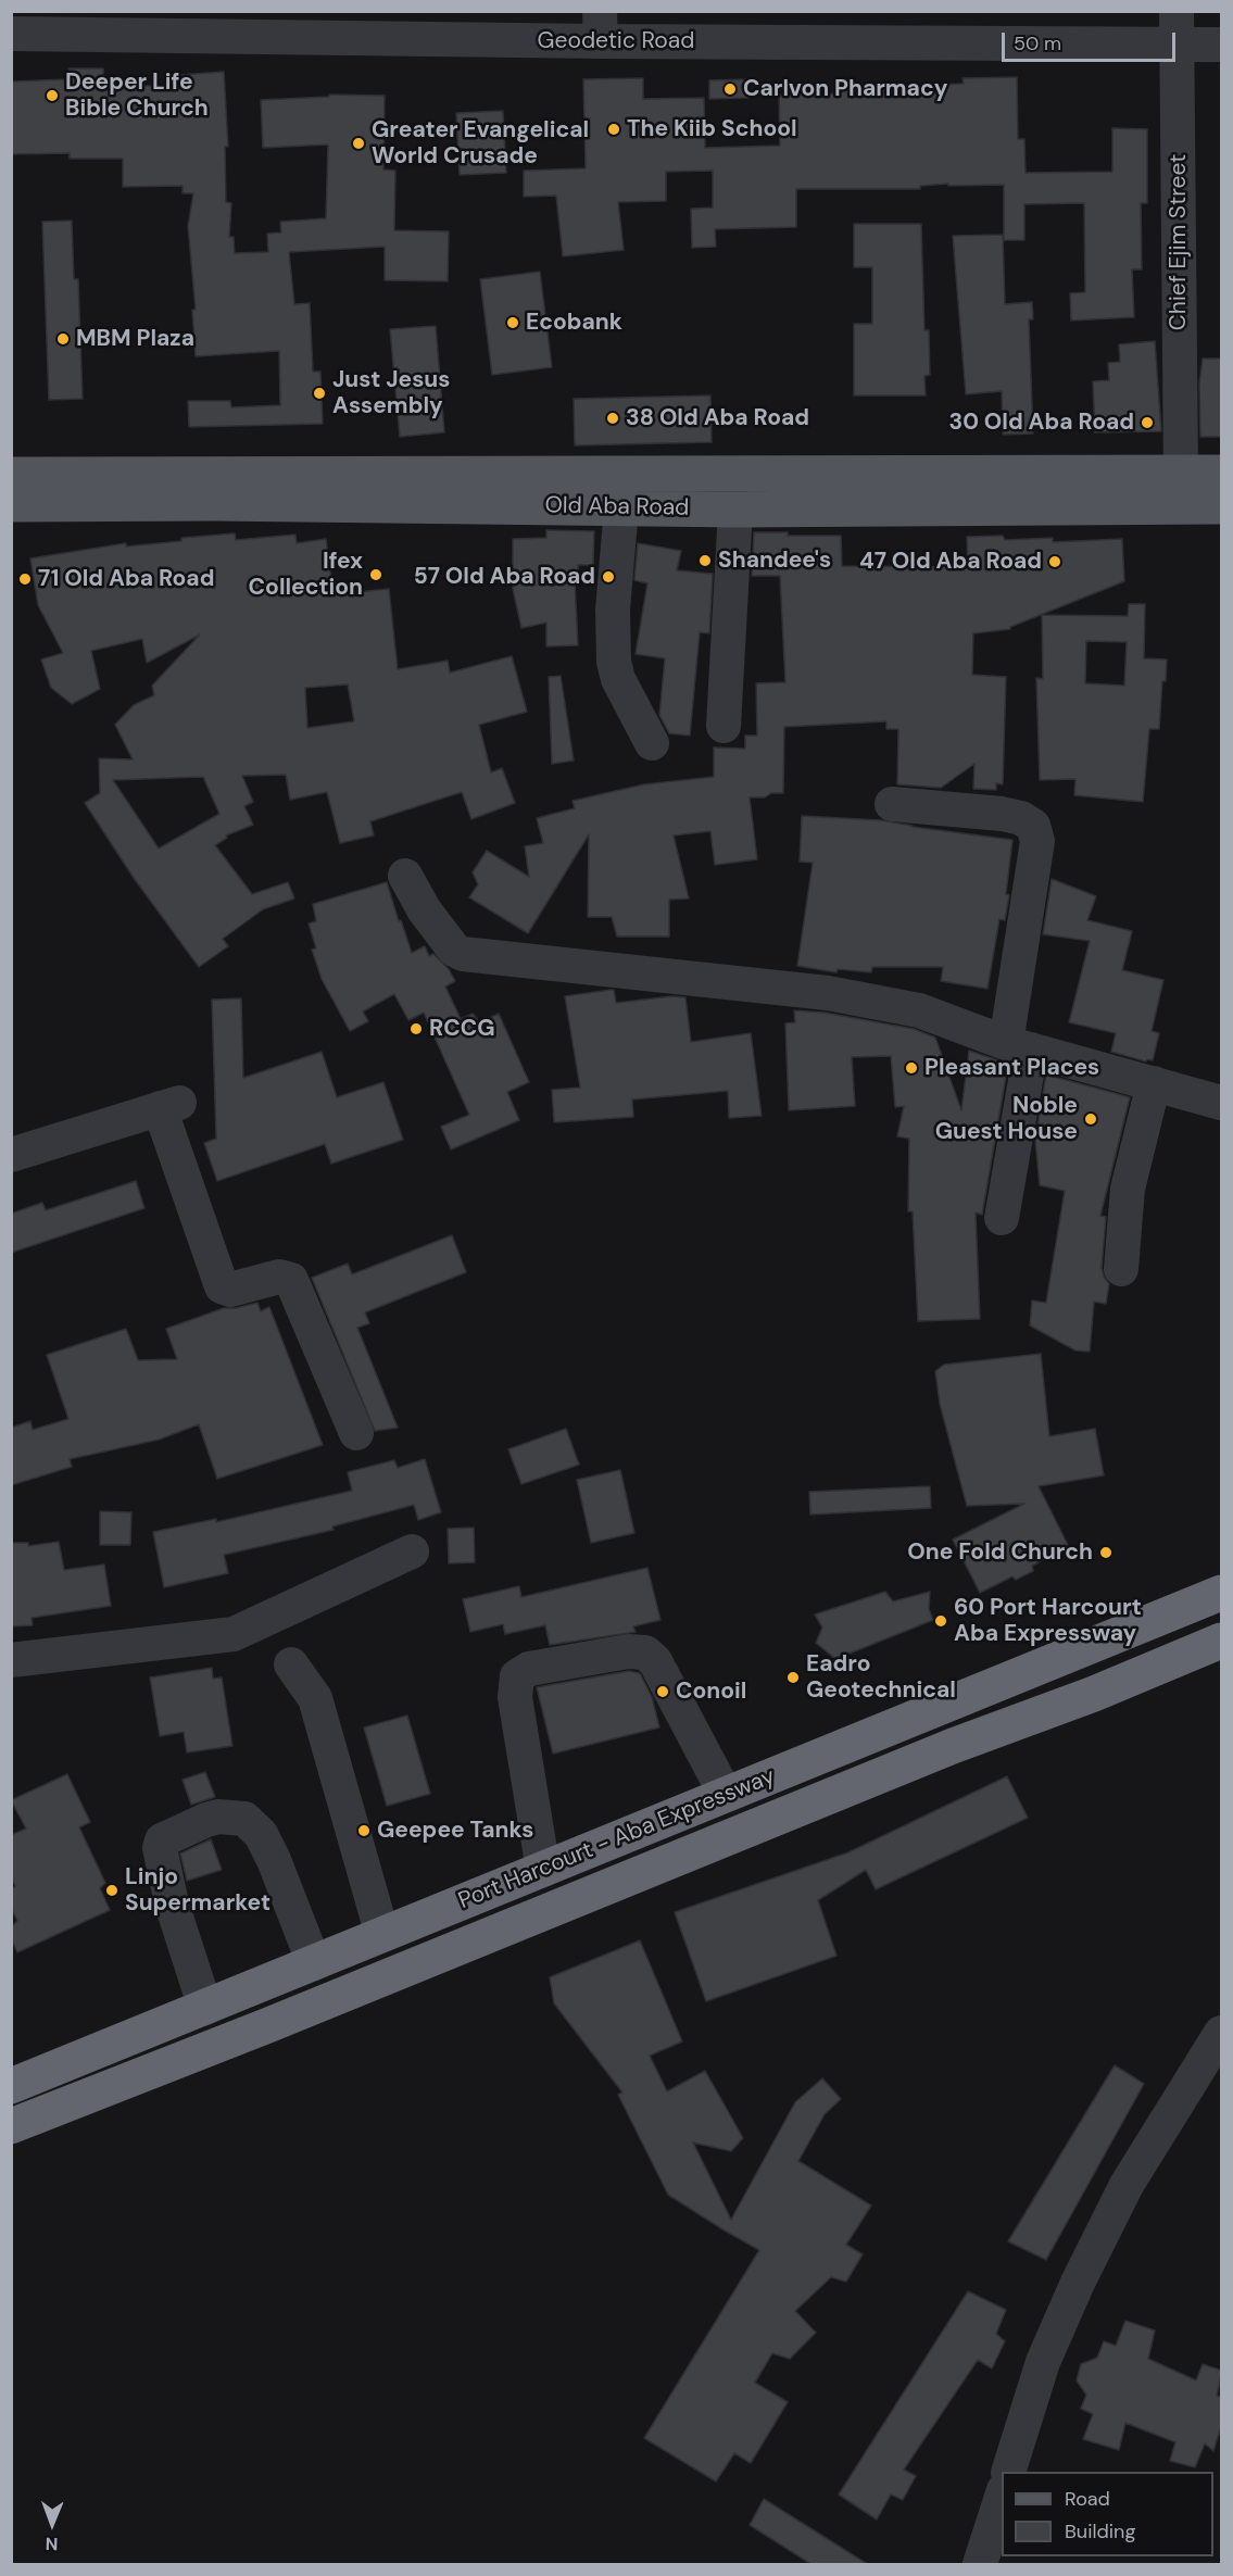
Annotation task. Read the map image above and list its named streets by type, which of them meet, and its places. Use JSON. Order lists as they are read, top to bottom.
{
  "streets": {
    "highway": ["Port Harcourt - Aba Expressway"],
    "main road": ["Old Aba Road"],
    "street": ["Geodetic Road", "Chief Ejim Street"]
  },
  "crossings": [
    ["Geodetic Road", "Chief Ejim Street"],
    ["Chief Ejim Street", "Old Aba Road"]
  ],
  "places": [
    "Carlvon Pharmacy",
    "Deeper Life Bible Church",
    "The Kiib School",
    "Greater Evangelical World Crusade",
    "Ecobank",
    "MBM Plaza",
    "Just Jesus Assembly",
    "38 Old Aba Road",
    "30 Old Aba Road",
    "Shandee's",
    "47 Old Aba Road",
    "Ifex Collection",
    "57 Old Aba Road",
    "71 Old Aba Road",
    "RCCG",
    "Pleasant Places",
    "Noble Guest House",
    "One Fold Church",
    "60 Port Harcourt Aba Expressway",
    "Eadro Geotechnical",
    "Conoil",
    "Geepee Tanks",
    "Linjo Supermarket"
  ],
  "legend": ["Road", "Building"],
  "scale_bar": "50 m",
  "north": "bottom"
}
